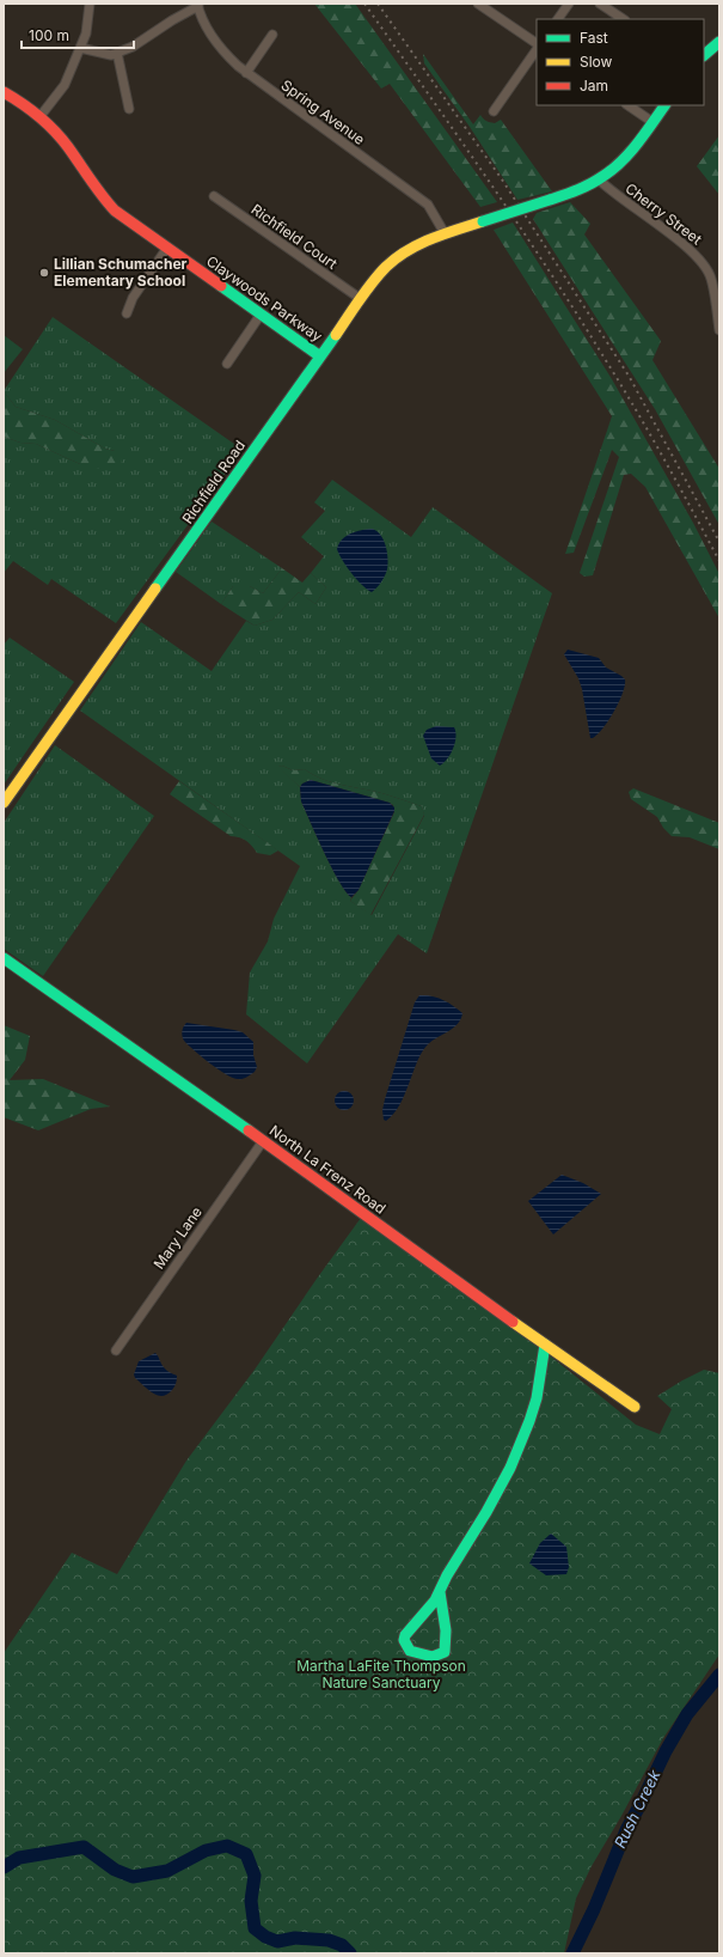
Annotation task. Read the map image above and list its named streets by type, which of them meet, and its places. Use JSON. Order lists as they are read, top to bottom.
{
  "streets": {
    "street": [
      "Spring Avenue",
      "Cherry Street",
      "Richfield Court",
      "Claywoods Parkway",
      "Richfield Road",
      "North La Frenz Road",
      "Mary Lane"
    ]
  },
  "crossings": [
    ["Spring Avenue", "Richfield Road"],
    ["Cherry Street", "Richfield Road"],
    ["Richfield Court", "Richfield Road"],
    ["Claywoods Parkway", "Richfield Road"],
    ["North La Frenz Road", "Mary Lane"]
  ],
  "water": ["Rush Creek"],
  "parks": ["Martha LaFite Thompson Nature Sanctuary"],
  "places": ["Lillian Schumacher Elementary School"],
  "legend": ["Fast", "Slow", "Jam"],
  "scale_bar": "100 m"
}
